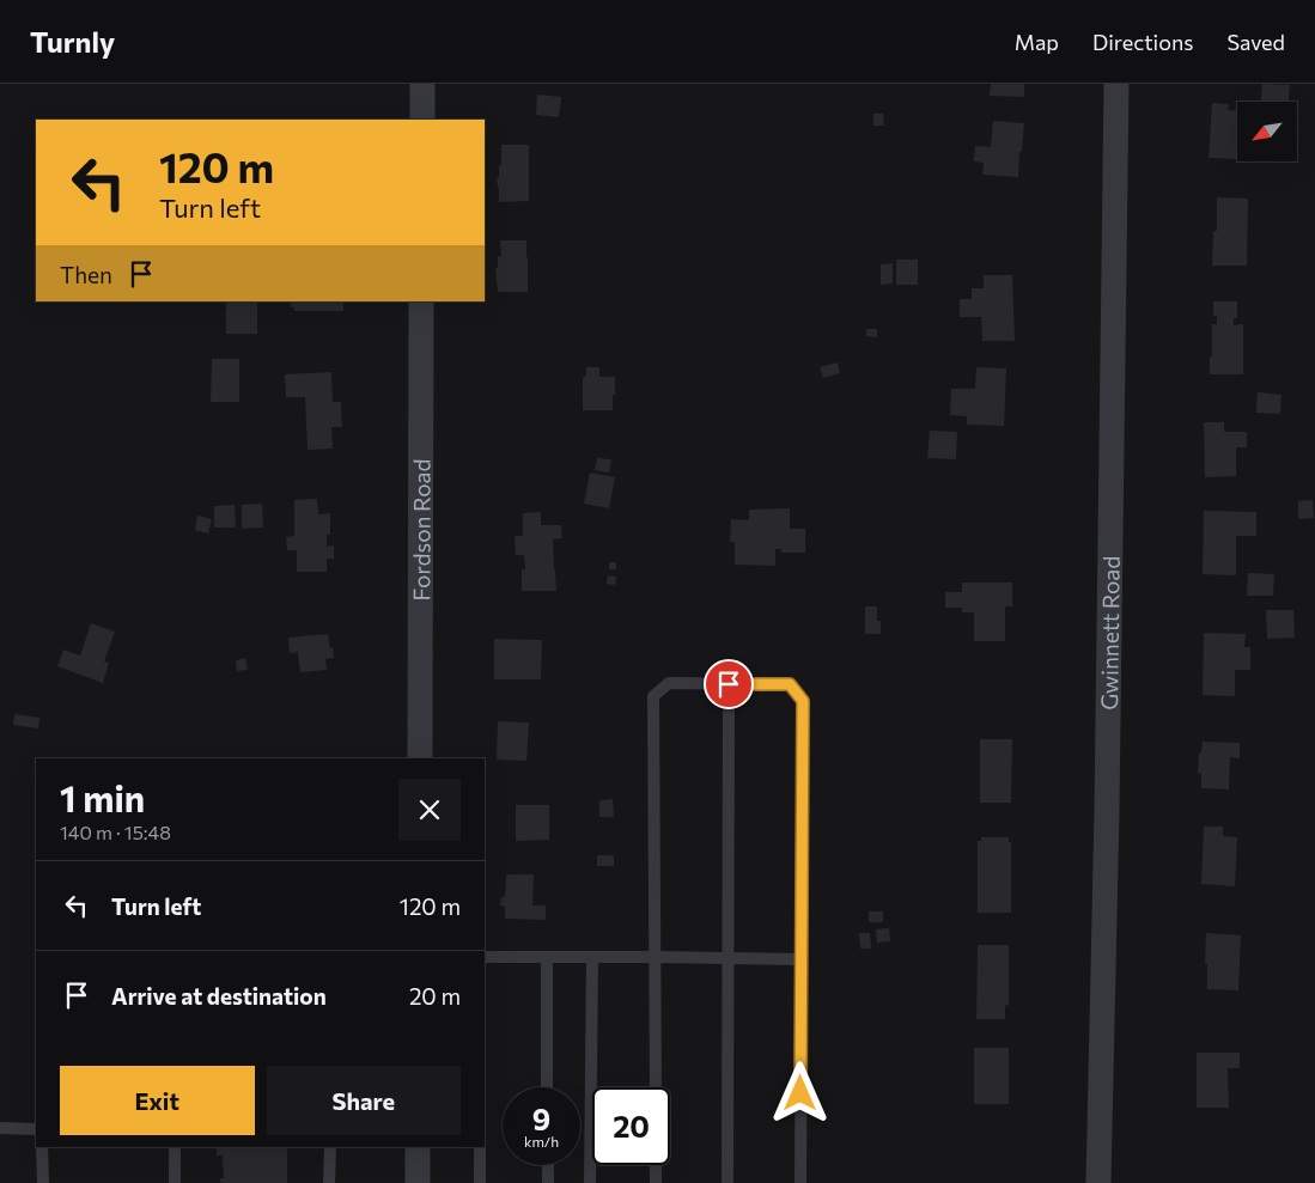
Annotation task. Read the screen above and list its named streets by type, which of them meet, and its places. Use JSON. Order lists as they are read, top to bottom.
{
  "streets": {
    "street": ["Fordson Road", "Gwinnett Road"]
  },
  "north": "bottom left",
  "page": {
    "header": "Turnly",
    "nav": ["Map", "Directions", "Saved"],
    "turn": ["120 m", "Turn left"],
    "then": "Then",
    "heading": ["1 min", "140 m · 15:48"],
    "list": [
      {
        "name": "Turn left",
        "value": "120 m"
      },
      {
        "name": "Arrive at destination",
        "value": "20 m"
      }
    ],
    "buttons": ["Exit", "Share"],
    "speed": "9 km/h",
    "limit": "20"
  }
}
